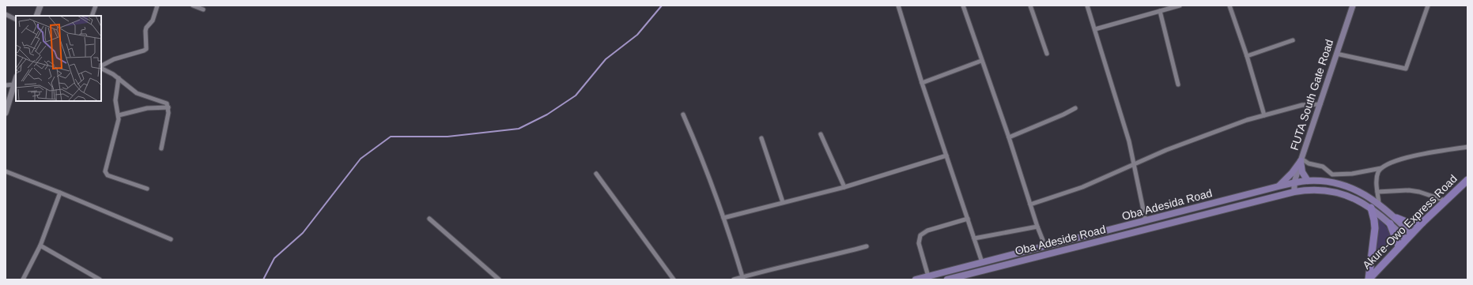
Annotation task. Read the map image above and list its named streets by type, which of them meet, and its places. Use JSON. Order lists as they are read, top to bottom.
{
  "streets": {
    "highway": ["Akure-Owo Express Road"],
    "main road": ["FUTA South Gate Road", "Oba Adesida Road", "Oba Adeside Road"]
  },
  "crossings": [
    ["FUTA South Gate Road", "Oba Adesida Road"],
    ["FUTA South Gate Road", "Oba Adeside Road"],
    ["Oba Adesida Road", "Akure-Owo Express Road"],
    ["Oba Adesida Road", "Oba Adeside Road"],
    ["Akure-Owo Express Road", "Oba Adeside Road"]
  ]
}
